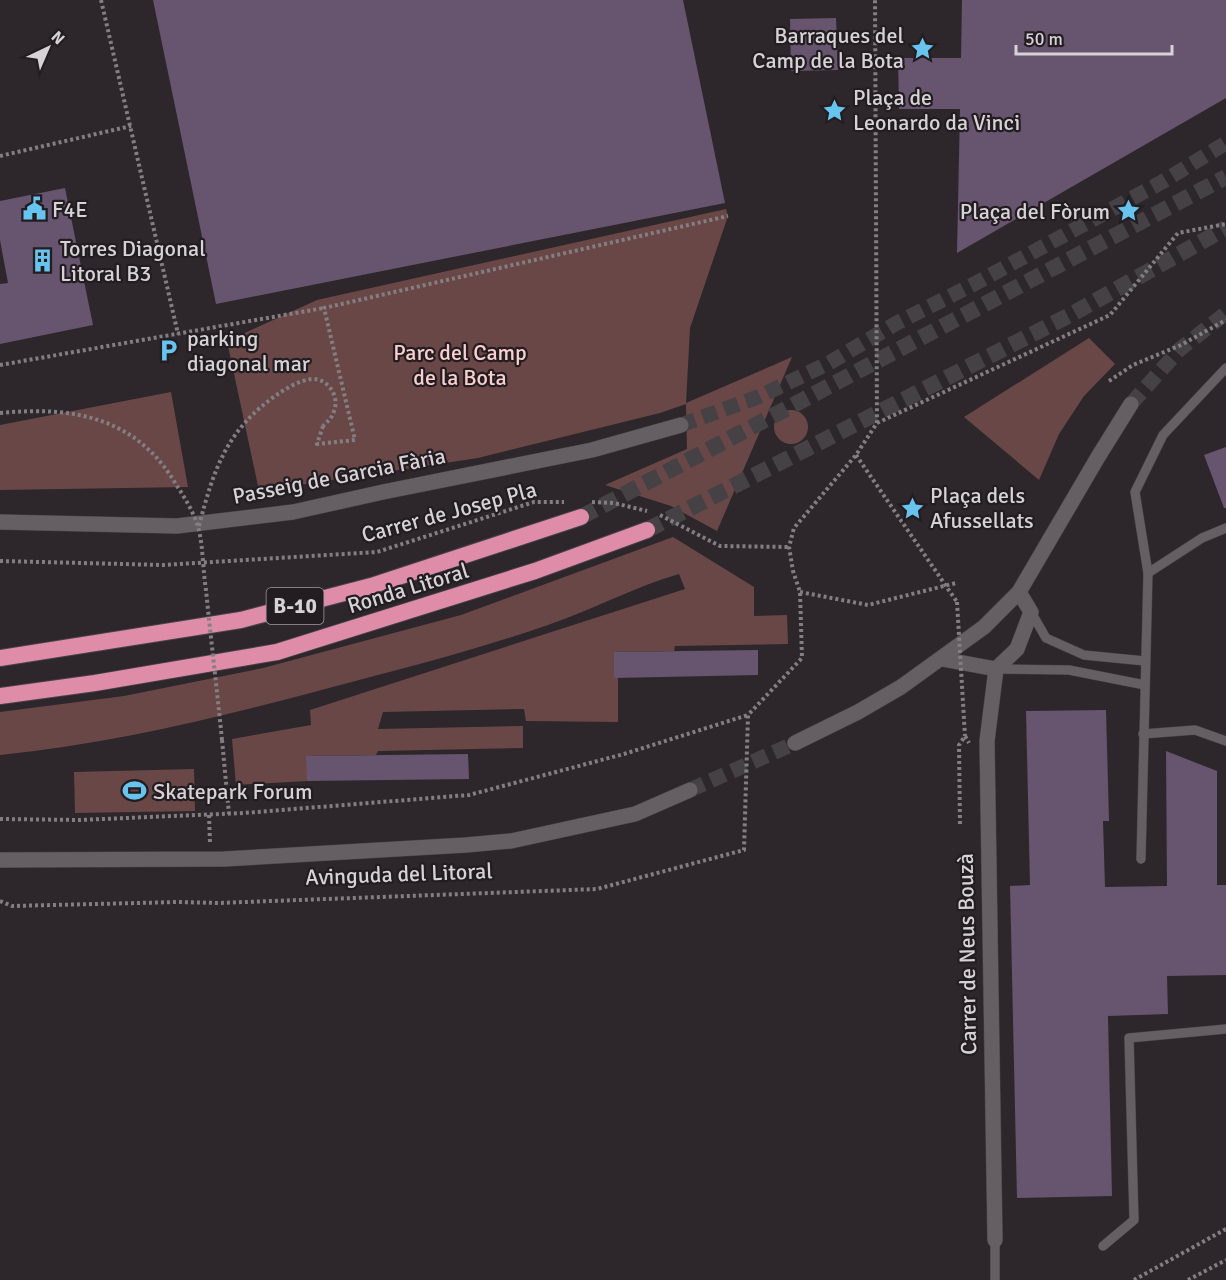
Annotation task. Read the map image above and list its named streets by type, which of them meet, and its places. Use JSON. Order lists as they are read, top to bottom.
{
  "streets": {
    "highway": ["Ronda Litoral", "B-10"],
    "main road": ["Passeig de Garcia Fària", "Avinguda del Litoral", "Carrer de Neus Bouzà"],
    "path": ["Carrer de Josep Pla"]
  },
  "parks": ["Parc del Camp de la Bota"],
  "places": {
    "place": [
      "Barraques del Camp de la Bota",
      "Plaça de Leonardo da Vinci",
      "Plaça del Fòrum",
      "Plaça dels Afussellats"
    ],
    "public building": ["F4E"],
    "building": ["Torres Diagonal Litoral B3"],
    "parking": ["parking diagonal mar"],
    "sports": ["Skatepark Forum"]
  },
  "scale_bar": "50 m",
  "north": "top right"
}
